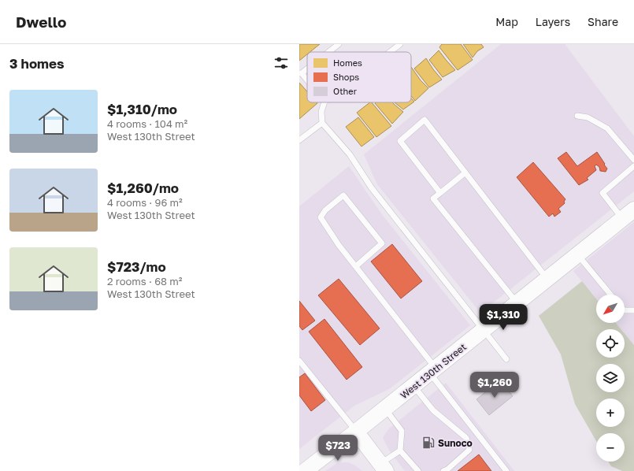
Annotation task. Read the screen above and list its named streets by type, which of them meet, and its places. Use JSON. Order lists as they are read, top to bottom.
{
  "streets": {
    "main road": ["West 130th Street"]
  },
  "places": {
    "fuel station": ["Sunoco"]
  },
  "legend": ["Homes", "Shops", "Other"],
  "north": "bottom left",
  "page": {
    "header": "Dwello",
    "nav": ["Map", "Layers", "Share"],
    "heading": "3 homes",
    "list": [
      {
        "name": "$1,310/mo",
        "note": "4 rooms · 104 m² · West 130th Street"
      },
      {
        "name": "$1,260/mo",
        "note": "4 rooms · 96 m² · West 130th Street"
      },
      {
        "name": "$723/mo",
        "note": "2 rooms · 68 m² · West 130th Street"
      }
    ],
    "map_buttons": ["+", "−"],
    "price": ["$1,310", "$1,260", "$723"]
  }
}
